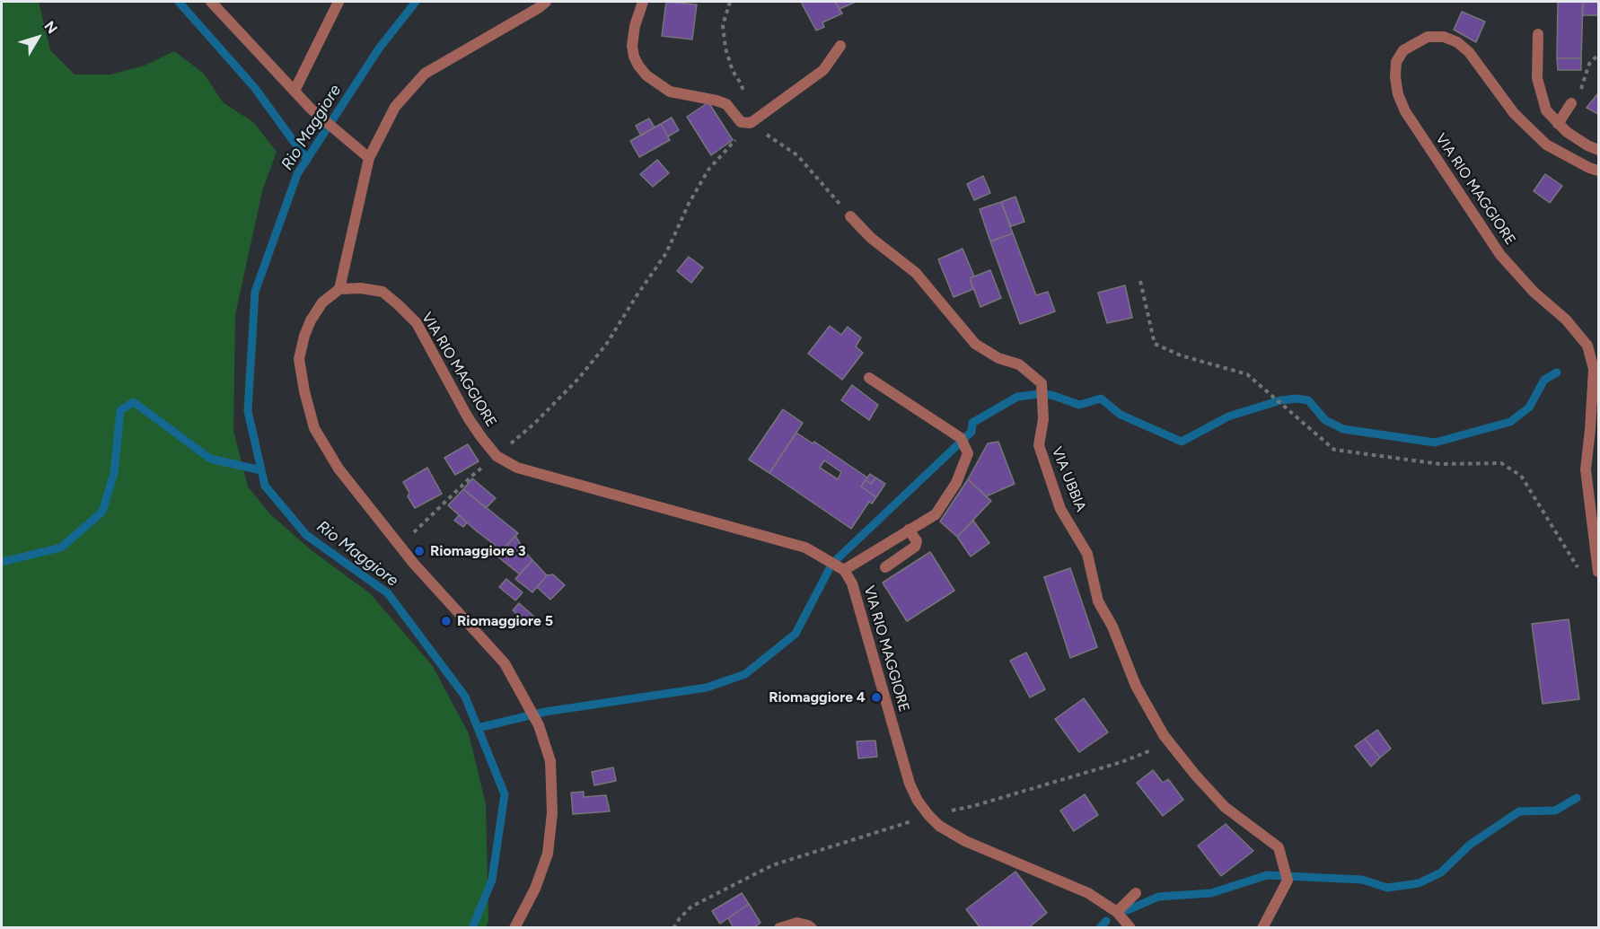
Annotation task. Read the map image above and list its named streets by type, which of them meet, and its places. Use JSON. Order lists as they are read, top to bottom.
{
  "streets": {
    "street": ["VIA RIO MAGGIORE", "VIA UBBIA"]
  },
  "water": ["Rio Maggiore"],
  "places": ["Riomaggiore 3", "Riomaggiore 5", "Riomaggiore 4"],
  "north": "top right"
}
